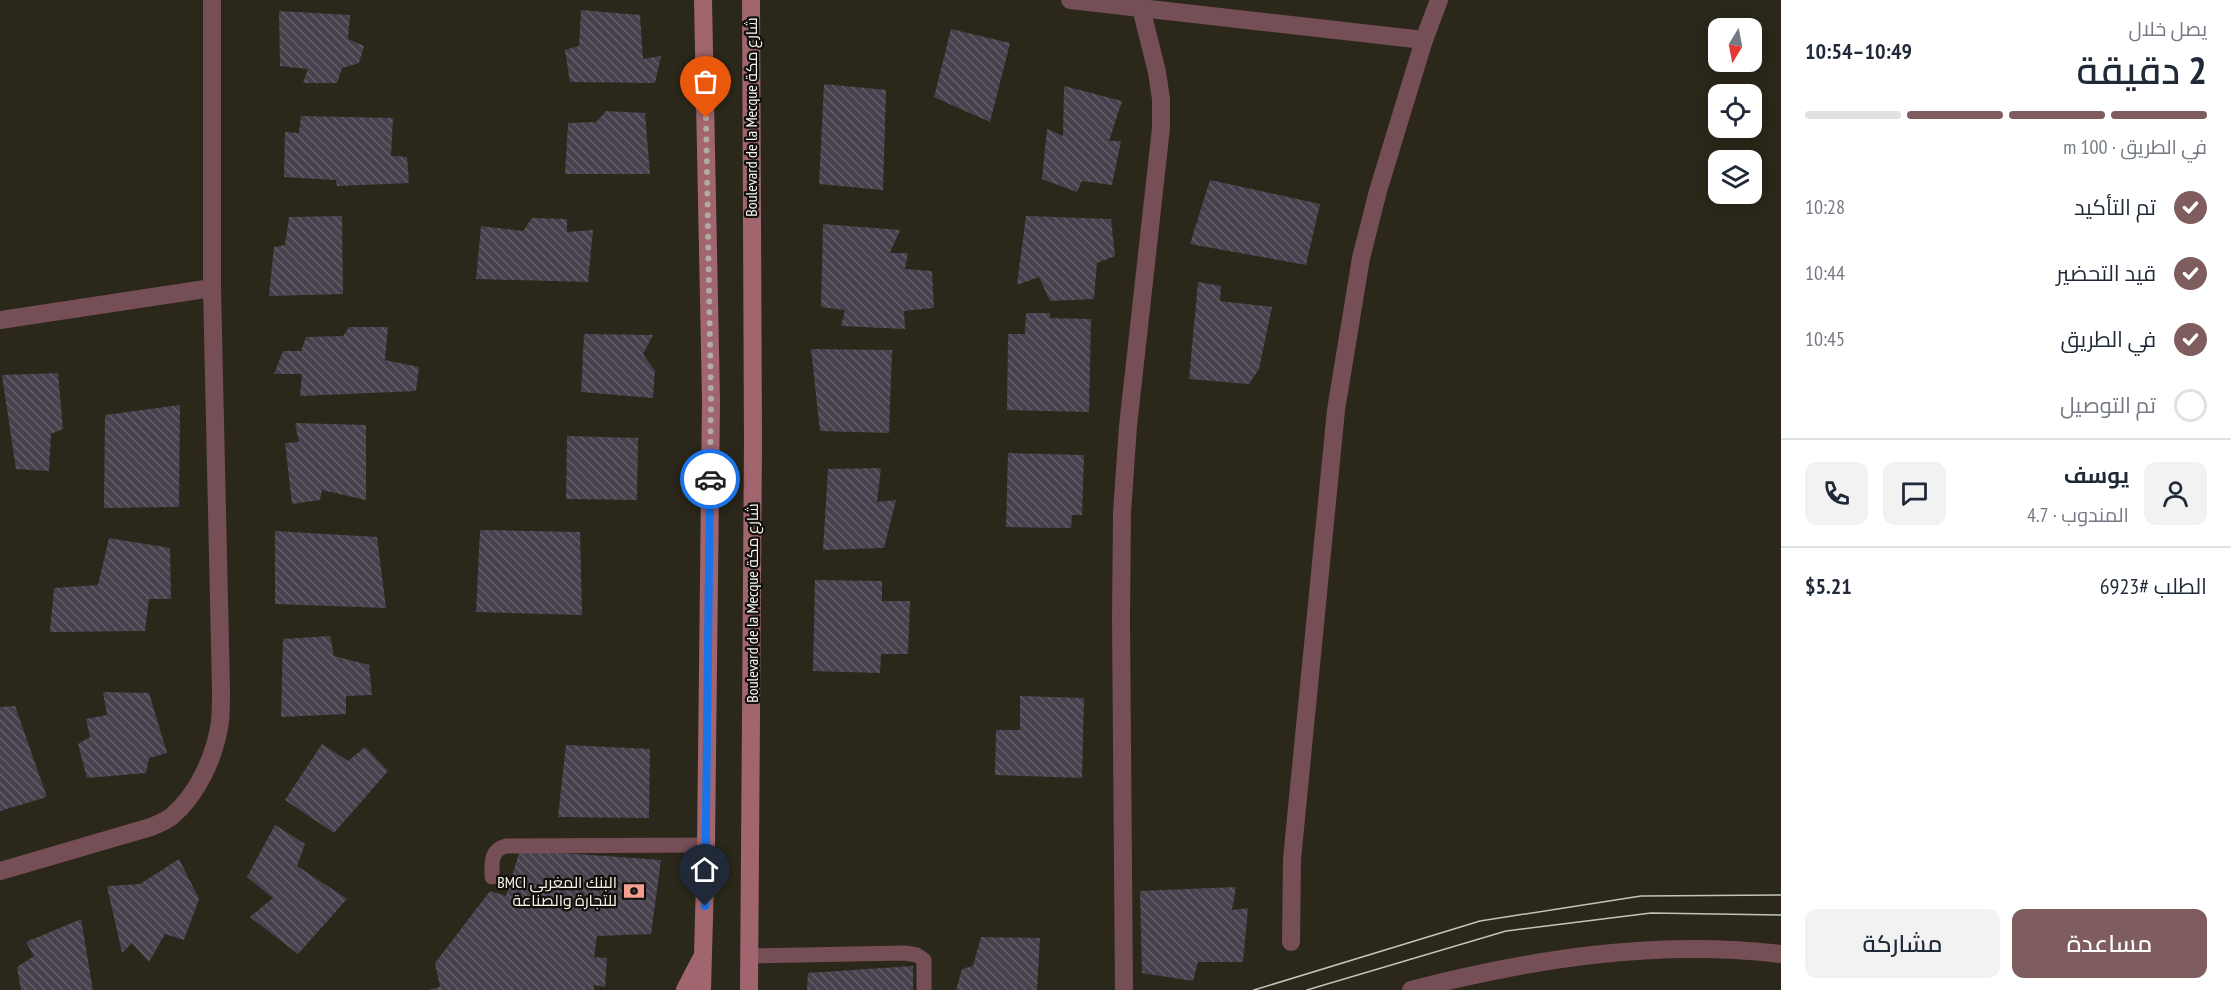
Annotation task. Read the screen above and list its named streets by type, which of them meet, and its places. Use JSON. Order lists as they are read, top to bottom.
{
  "streets": {
    "main road": ["Boulevard de la Mecque شارع مكة"]
  },
  "places": {
    "bank": ["BMCI البنك المغربي للتجارة والصناعة"]
  },
  "north": "bottom",
  "page": {
    "heading": ["2 دقيقة", "يصل خلال", "10:49–10:54"],
    "panel": [
      "يوسف",
      "المندوب · 4.7",
      "الطلب #6923",
      "$5.21"
    ],
    "bar": "في الطريق · 100 m",
    "list": [
      ["تم التأكيد", "10:28"],
      ["قيد التحضير", "10:44"],
      ["في الطريق", "10:45"],
      "تم التوصيل"
    ],
    "buttons": ["مساعدة", "مشاركة"]
  }
}
